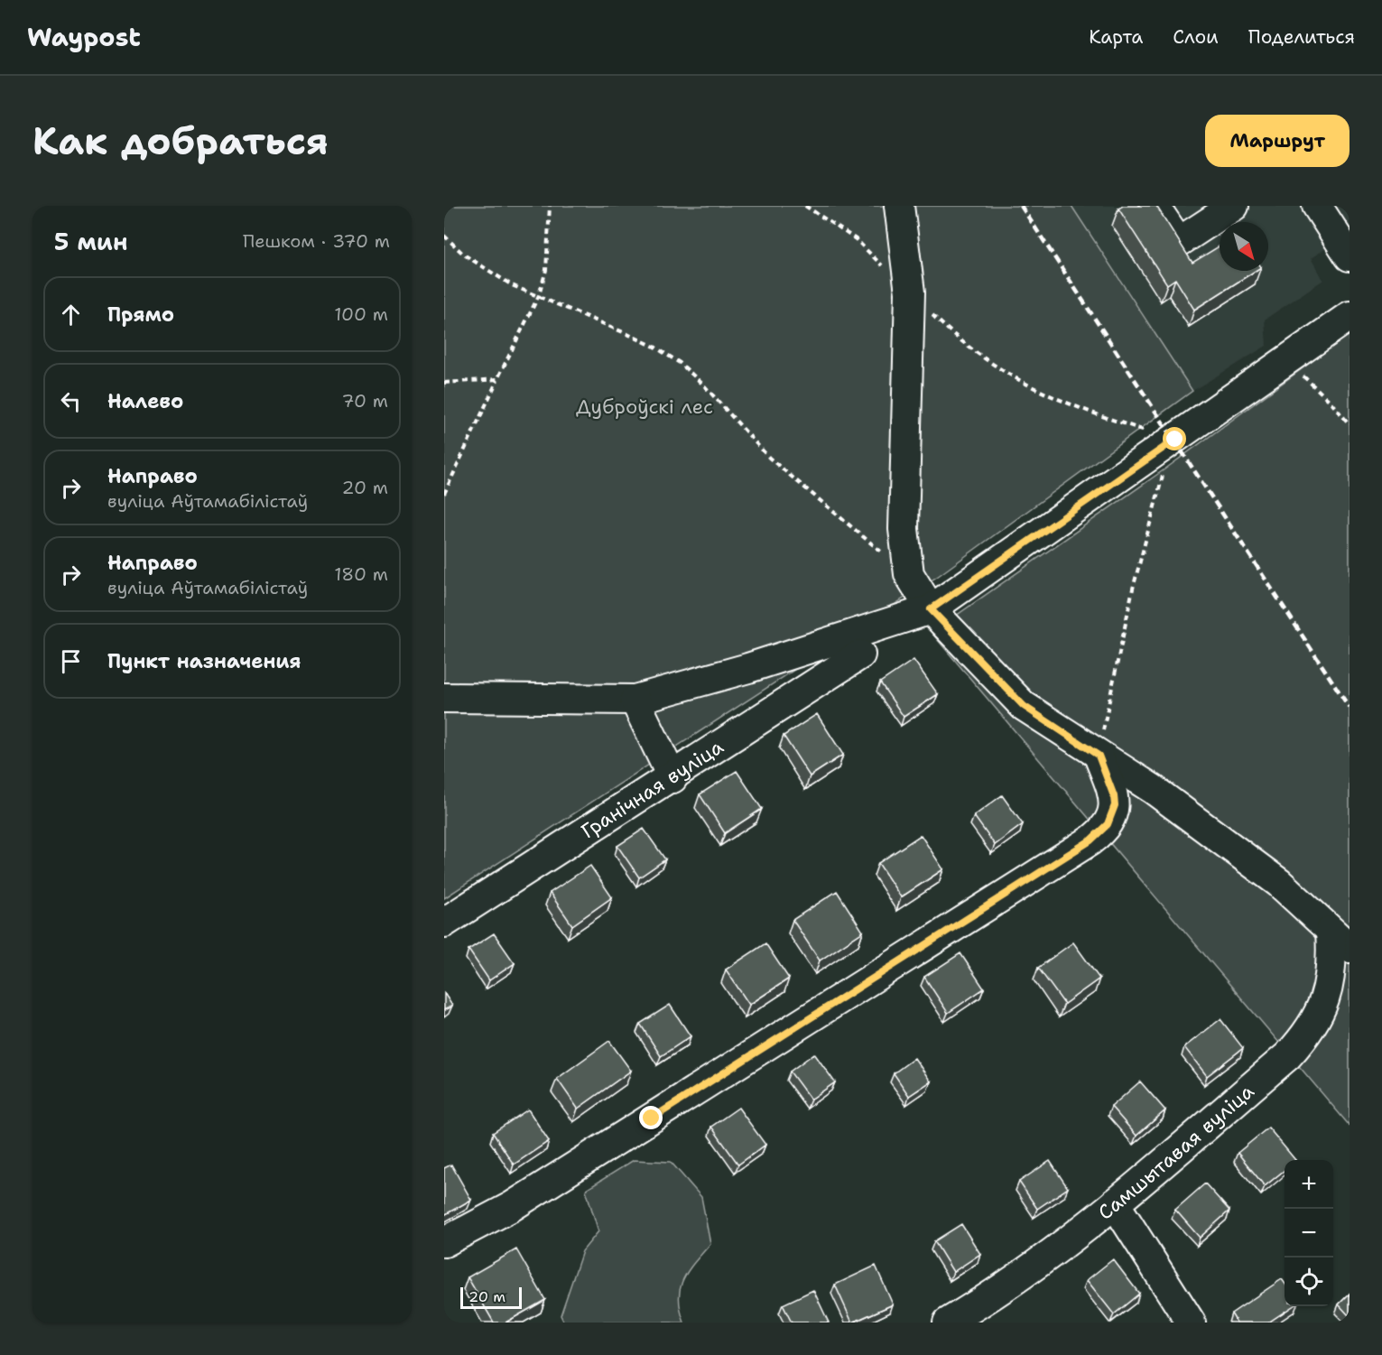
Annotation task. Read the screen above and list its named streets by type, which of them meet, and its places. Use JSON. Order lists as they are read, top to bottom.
{
  "streets": {
    "street": ["Гранічная вуліца", "Самшытавая вуліца"]
  },
  "parks": ["Дуброўскі лес"],
  "scale_bar": "20 m",
  "north": "bottom right",
  "page": {
    "header": "Waypost",
    "nav": ["Карта", "Слои", "Поделиться"],
    "buttons": "Маршрут",
    "title": "Как добраться",
    "heading": ["5 мин", "Пешком · 370 m"],
    "list": [
      ["Прямо", "100 m"],
      ["Налево", "70 m"],
      ["Направо", "вуліца Аўтамабілістаў", "20 m"],
      ["Направо", "вуліца Аўтамабілістаў", "180 m"],
      "Пункт назначения"
    ],
    "map_buttons": ["+", "−"],
    "scale": "20 m"
  }
}
